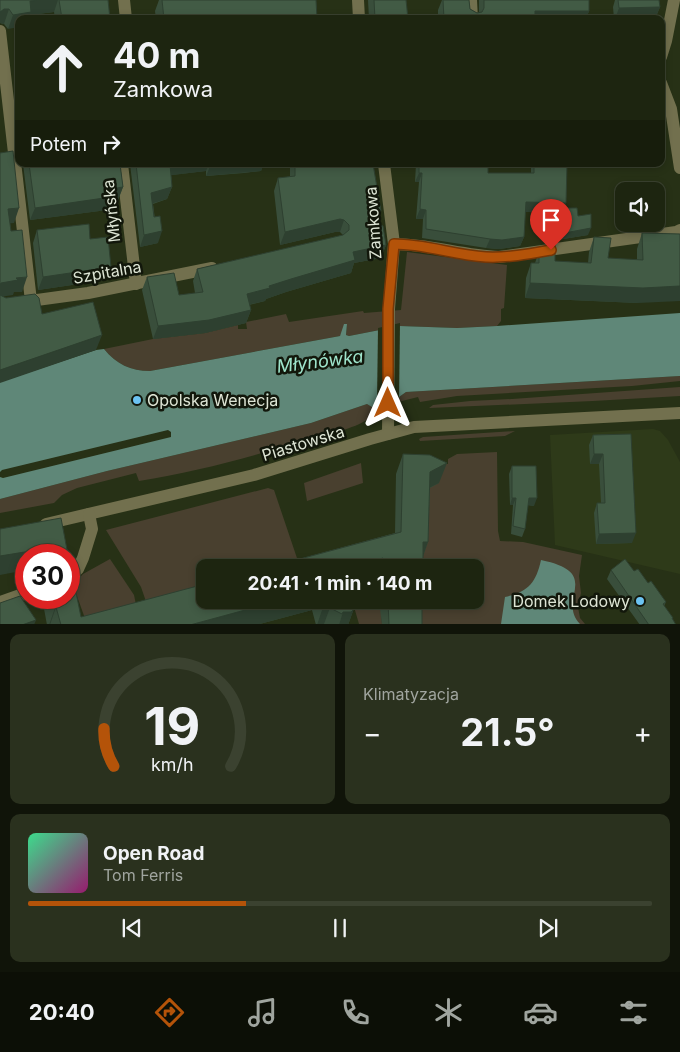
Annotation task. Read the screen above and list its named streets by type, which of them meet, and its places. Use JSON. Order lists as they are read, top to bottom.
{
  "streets": {
    "street": [
      "Młyńska",
      "Zamkowa",
      "Szpitalna",
      "Piastowska"
    ]
  },
  "crossings": [
    ["Młyńska", "Szpitalna"],
    ["Zamkowa", "Piastowska"]
  ],
  "water": ["Młynówka"],
  "places": ["Opolska Wenecja", "Domek Lodowy"],
  "page": {
    "turn": ["40 m", "Zamkowa"],
    "then": "Potem",
    "limit": "30",
    "trip": "20:41 · 1 min · 140 m",
    "tile": "Klimatyzacja",
    "heat": ["−", "21.5°", "+"],
    "song": ["Open Road", "Tom Ferris"],
    "tabs": "20:40",
    "gauge": ["19", "km/h"]
  }
}
